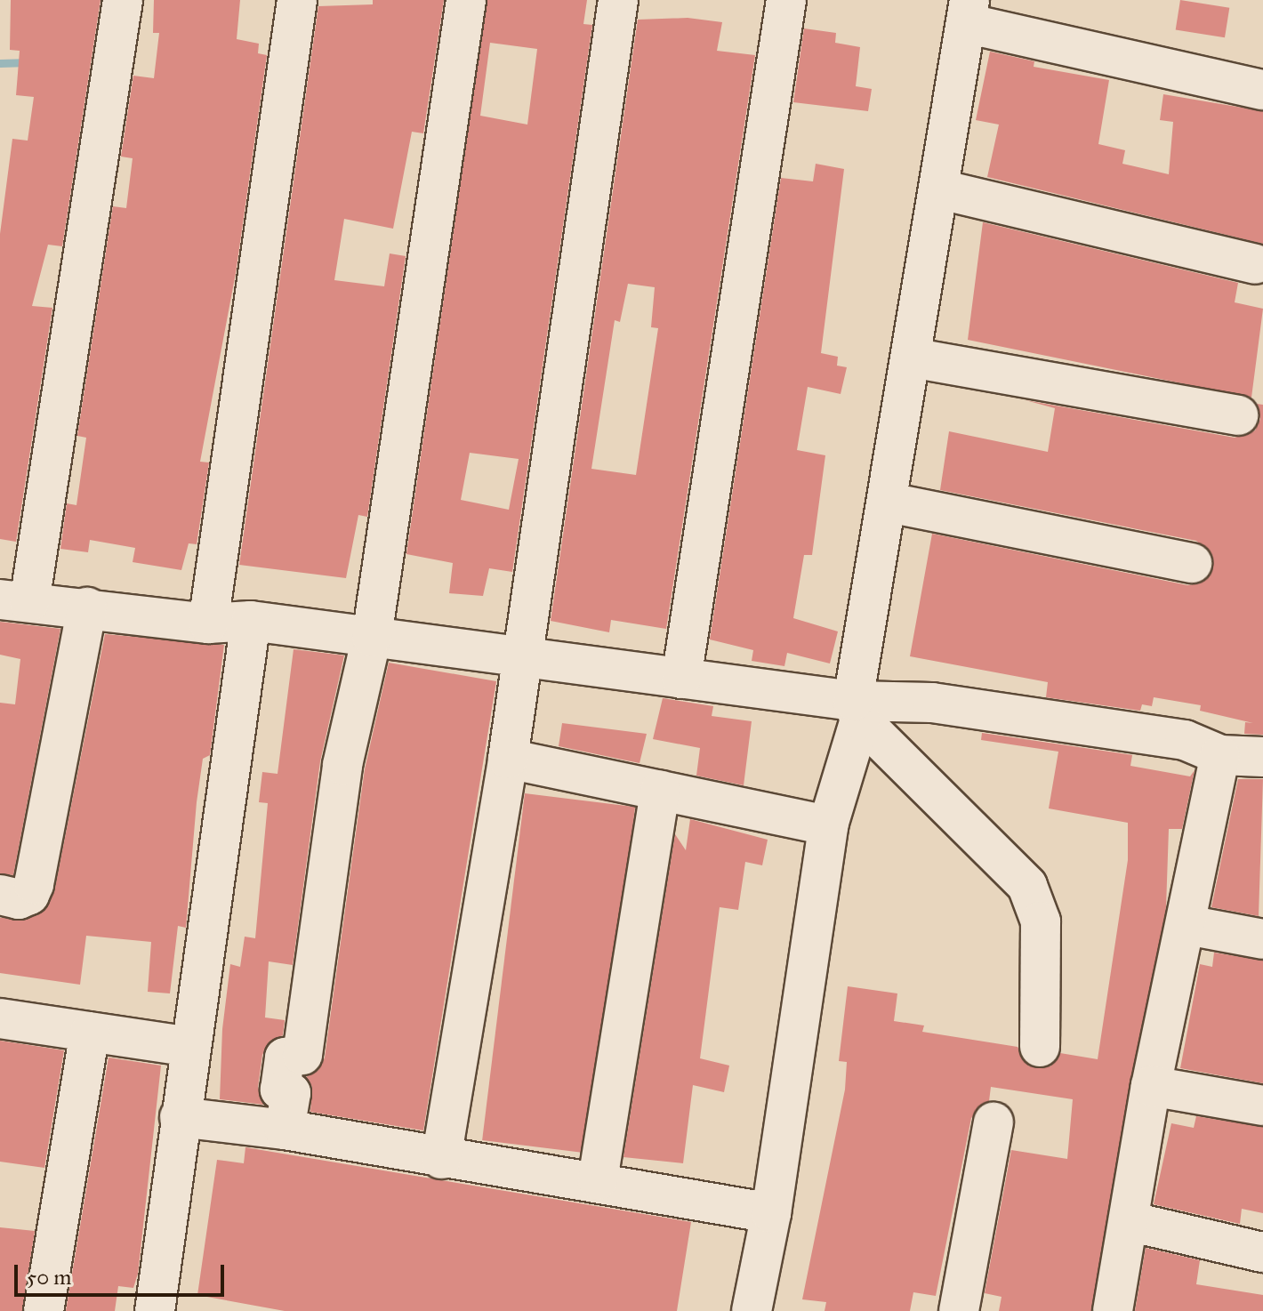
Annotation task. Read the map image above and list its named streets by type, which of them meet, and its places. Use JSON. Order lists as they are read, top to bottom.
{
  "scale_bar": "50 m"
}
